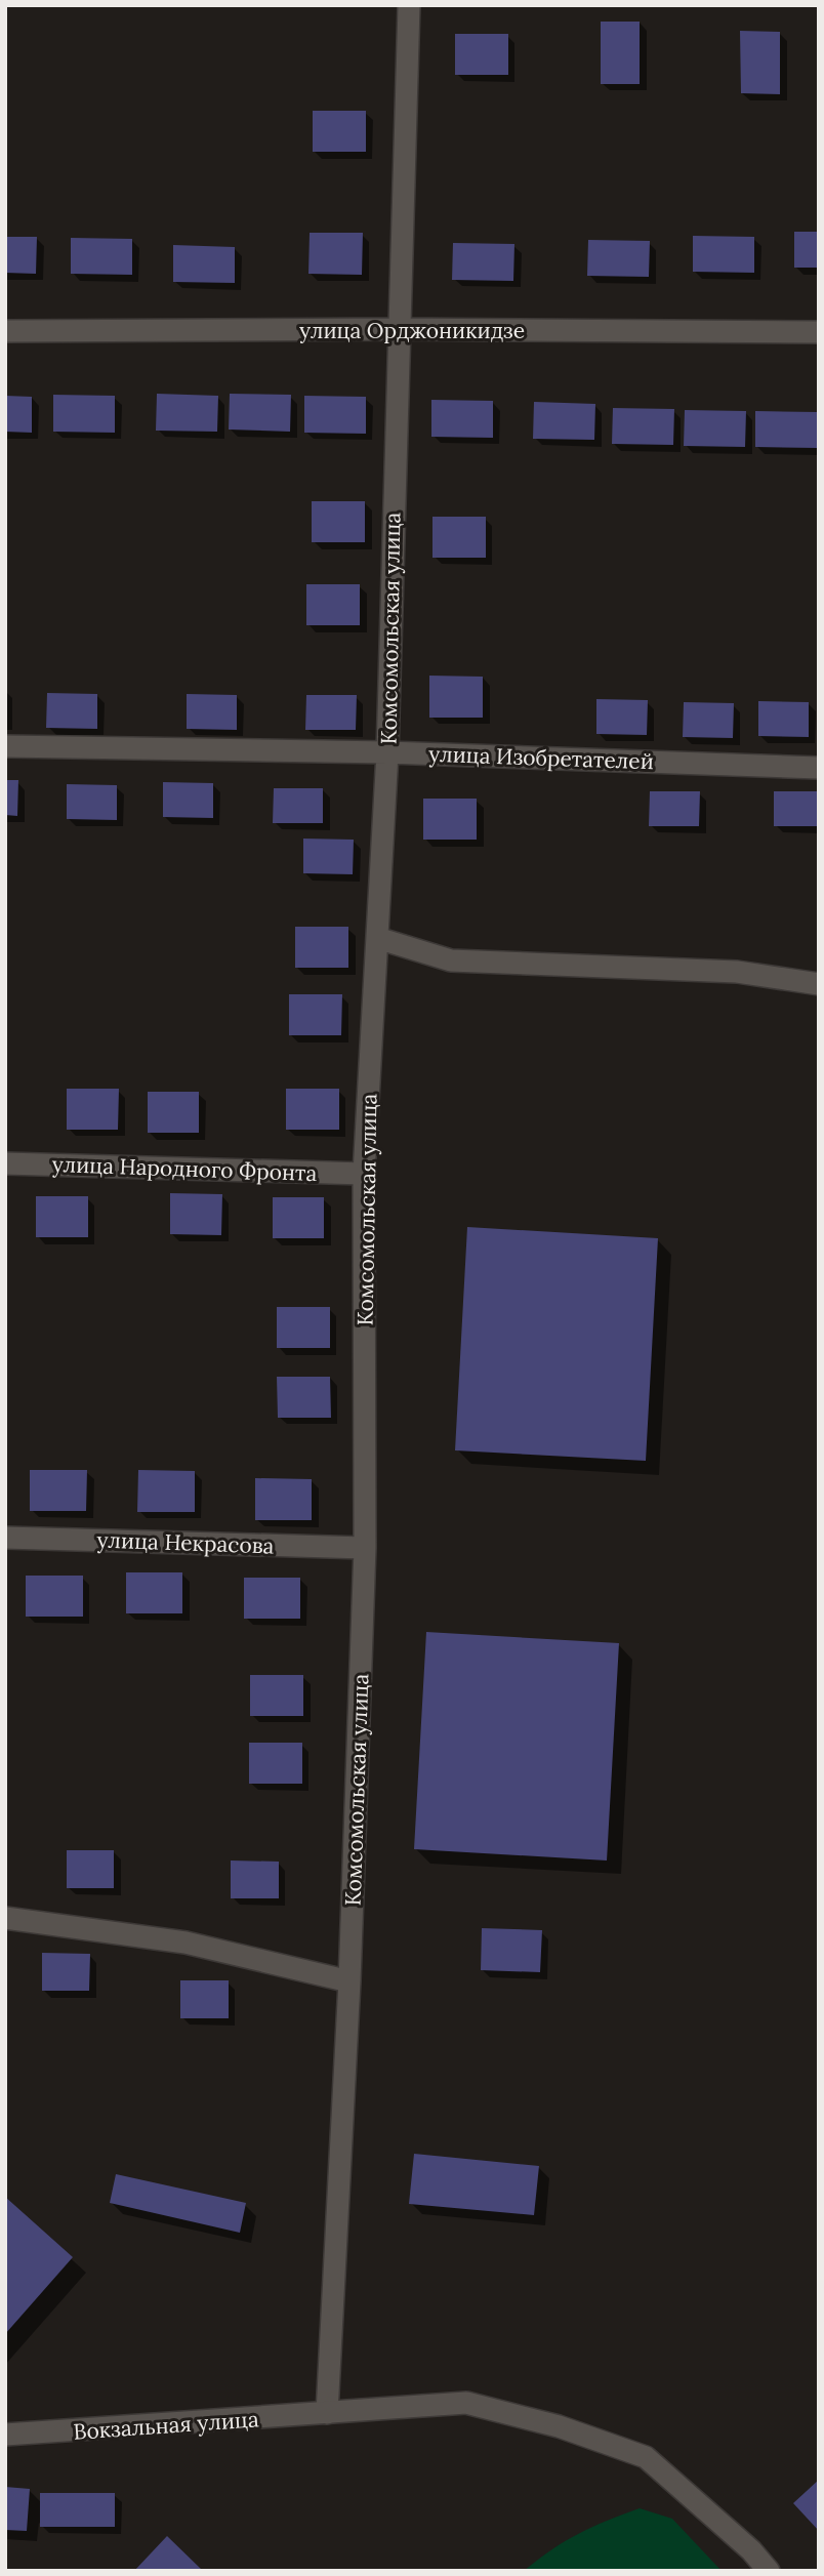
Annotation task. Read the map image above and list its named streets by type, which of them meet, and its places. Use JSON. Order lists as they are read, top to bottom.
{
  "streets": {
    "street": [
      "улица Орджоникидзе",
      "Комсомольская улица",
      "улица Изобретателей",
      "улица Народного Фронта",
      "улица Некрасова",
      "Вокзальная улица"
    ]
  },
  "crossings": [
    ["улица Орджоникидзе", "Комсомольская улица"],
    ["Комсомольская улица", "улица Изобретателей"],
    ["Комсомольская улица", "улица Народного Фронта"],
    ["Комсомольская улица", "улица Некрасова"],
    ["Комсомольская улица", "Вокзальная улица"]
  ]
}
